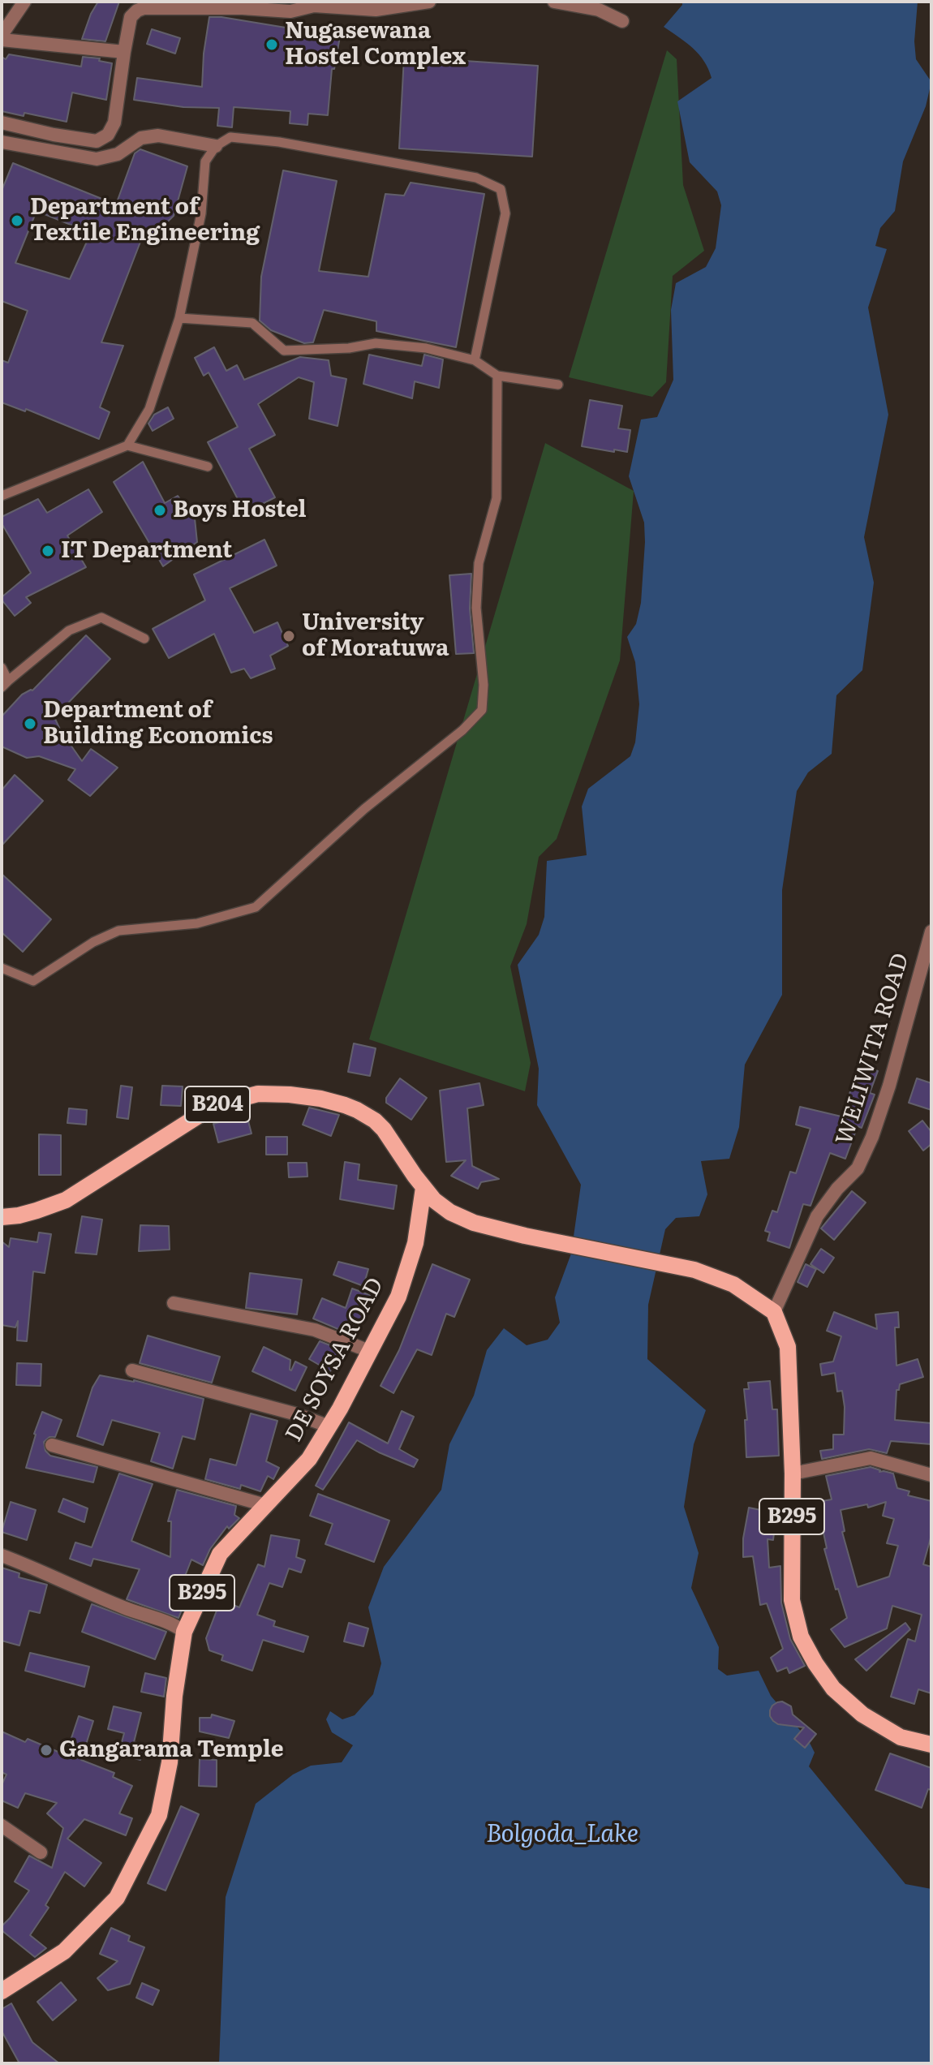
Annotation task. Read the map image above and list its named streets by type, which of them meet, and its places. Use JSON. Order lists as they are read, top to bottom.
{
  "streets": {
    "main road": ["B204", "DE SOYSA ROAD", "B295"],
    "street": ["WELIWITA ROAD"]
  },
  "crossings": [
    ["WELIWITA ROAD", "B295"],
    ["B204", "DE SOYSA ROAD"]
  ],
  "water": ["Bolgoda_Lake"],
  "places": [
    "Nugasewana Hostel Complex",
    "Department of Textile Engineering",
    "Boys Hostel",
    "IT Department",
    "University of Moratuwa",
    "Department of Building Economics",
    "Gangarama Temple"
  ]
}
